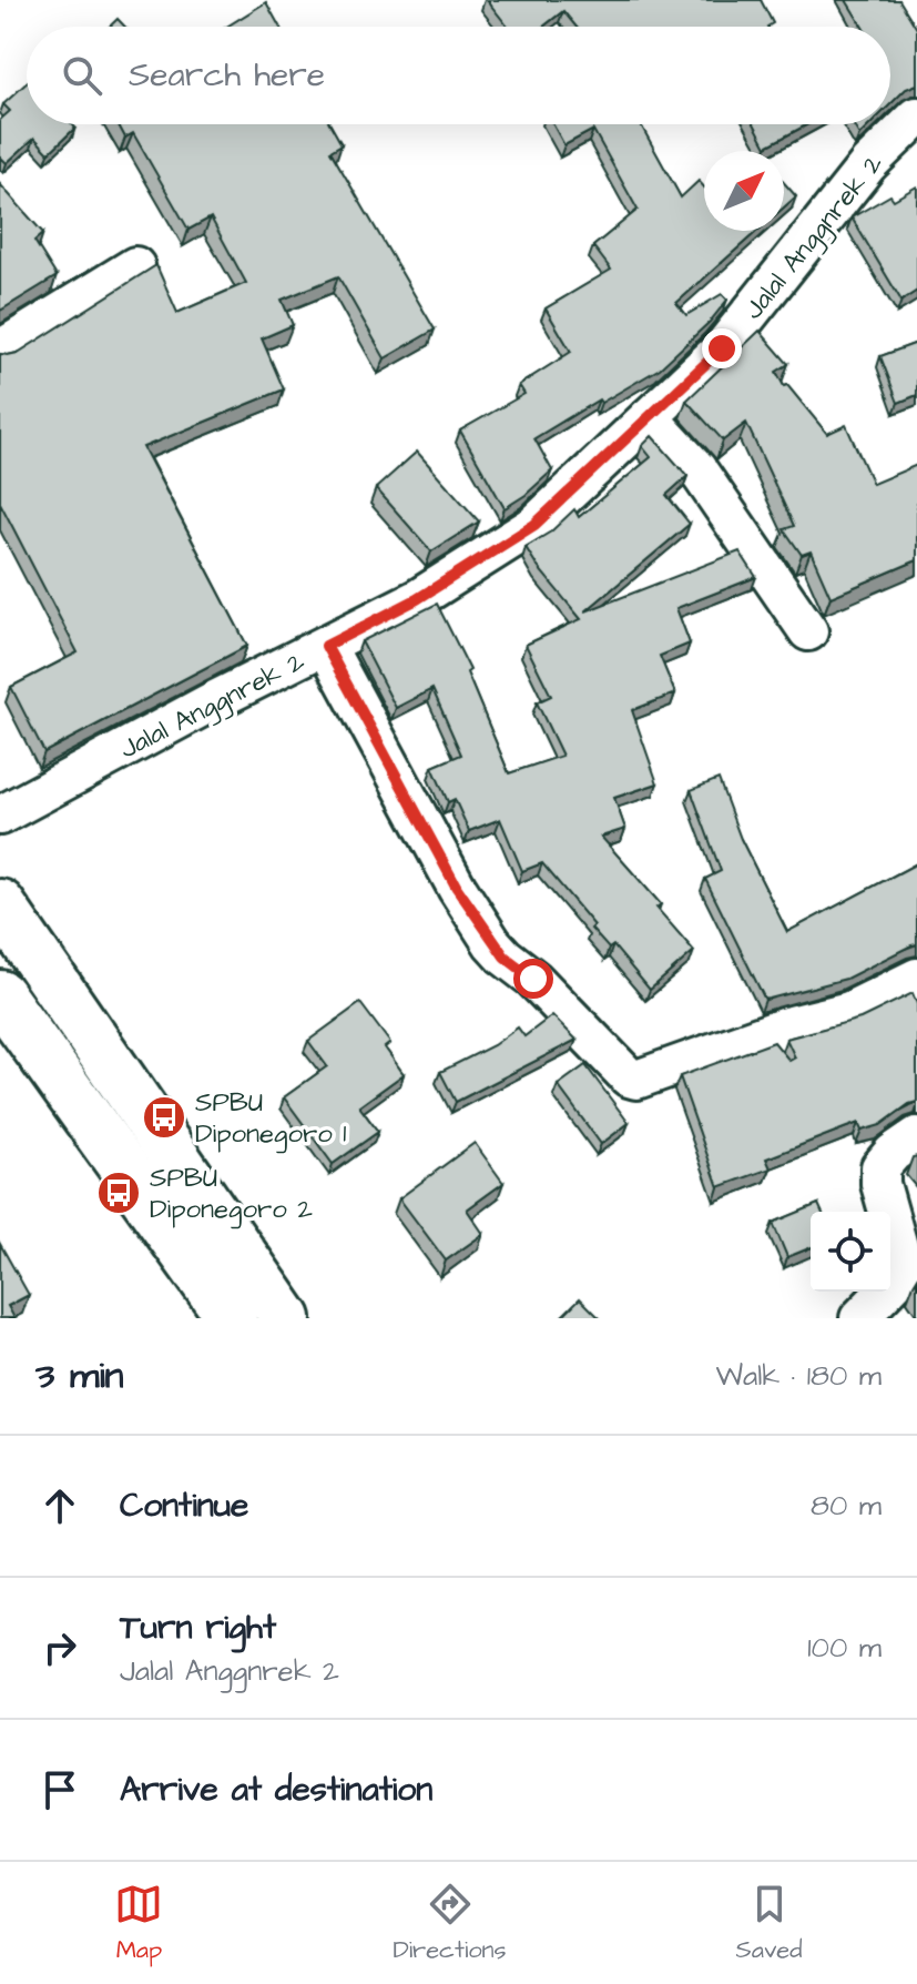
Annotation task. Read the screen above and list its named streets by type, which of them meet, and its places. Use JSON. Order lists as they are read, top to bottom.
{
  "streets": {
    "street": ["Jalal Anggnrek 2"]
  },
  "places": {
    "bus stop": ["SPBU Diponegoro 1", "SPBU Diponegoro 2"]
  },
  "north": "top right",
  "page": {
    "search": "Search here",
    "heading": ["3 min", "Walk · 180 m"],
    "list": [
      ["Continue", "80 m"],
      ["Turn right", "Jalal Anggnrek 2", "100 m"],
      "Arrive at destination"
    ],
    "nav": ["Map", "Directions", "Saved"]
  }
}
